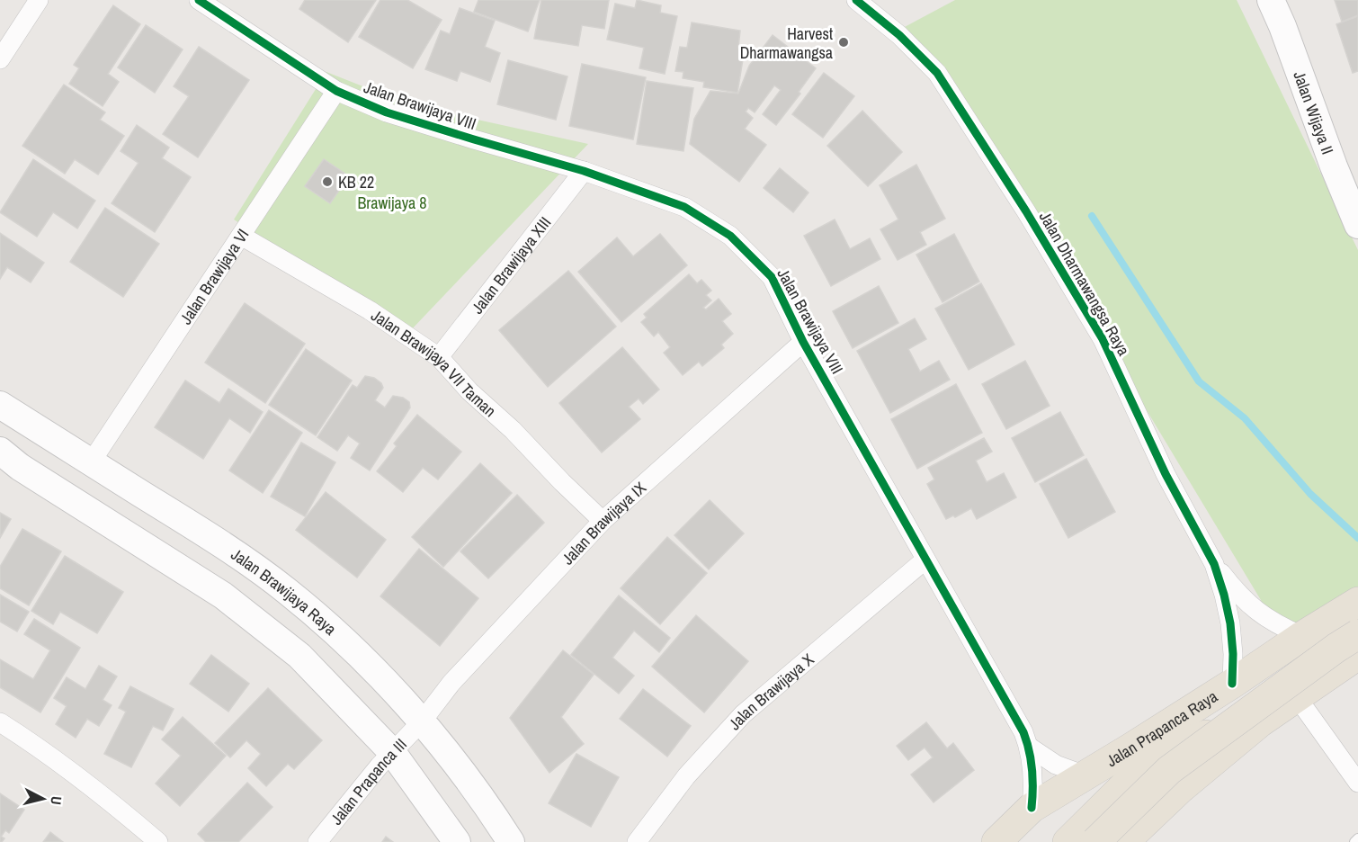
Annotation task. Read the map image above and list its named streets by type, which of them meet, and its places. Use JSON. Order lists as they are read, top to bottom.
{
  "streets": {
    "main road": ["Jalan Prapanca Raya"],
    "street": [
      "Jalan Brawijaya VIII",
      "Jalan Wijaya II",
      "Jalan Brawijaya XIII",
      "Jalan Brawijaya VI",
      "Jalan Dharmawangsa Raya",
      "Jalan Brawijaya VII Taman",
      "Jalan Brawijaya IX",
      "Jalan Brawijaya Raya",
      "Jalan Brawijaya X",
      "Jalan Prapanca III"
    ]
  },
  "crossings": [
    ["Jalan Brawijaya VIII", "Jalan Brawijaya XIII"],
    ["Jalan Brawijaya VIII", "Jalan Brawijaya VI"],
    ["Jalan Brawijaya VIII", "Jalan Brawijaya IX"],
    ["Jalan Brawijaya VIII", "Jalan Brawijaya X"],
    ["Jalan Brawijaya XIII", "Jalan Brawijaya VII Taman"],
    ["Jalan Brawijaya VI", "Jalan Brawijaya VII Taman"],
    ["Jalan Brawijaya VI", "Jalan Brawijaya Raya"],
    ["Jalan Dharmawangsa Raya", "Jalan Prapanca Raya"],
    ["Jalan Brawijaya VII Taman", "Jalan Brawijaya IX"],
    ["Jalan Brawijaya IX", "Jalan Brawijaya Raya"],
    ["Jalan Brawijaya IX", "Jalan Prapanca III"],
    ["Jalan Brawijaya Raya", "Jalan Prapanca III"]
  ],
  "parks": ["Brawijaya 8"],
  "places": ["Harvest Dharmawangsa", "KB 22"],
  "north": "right"
}
